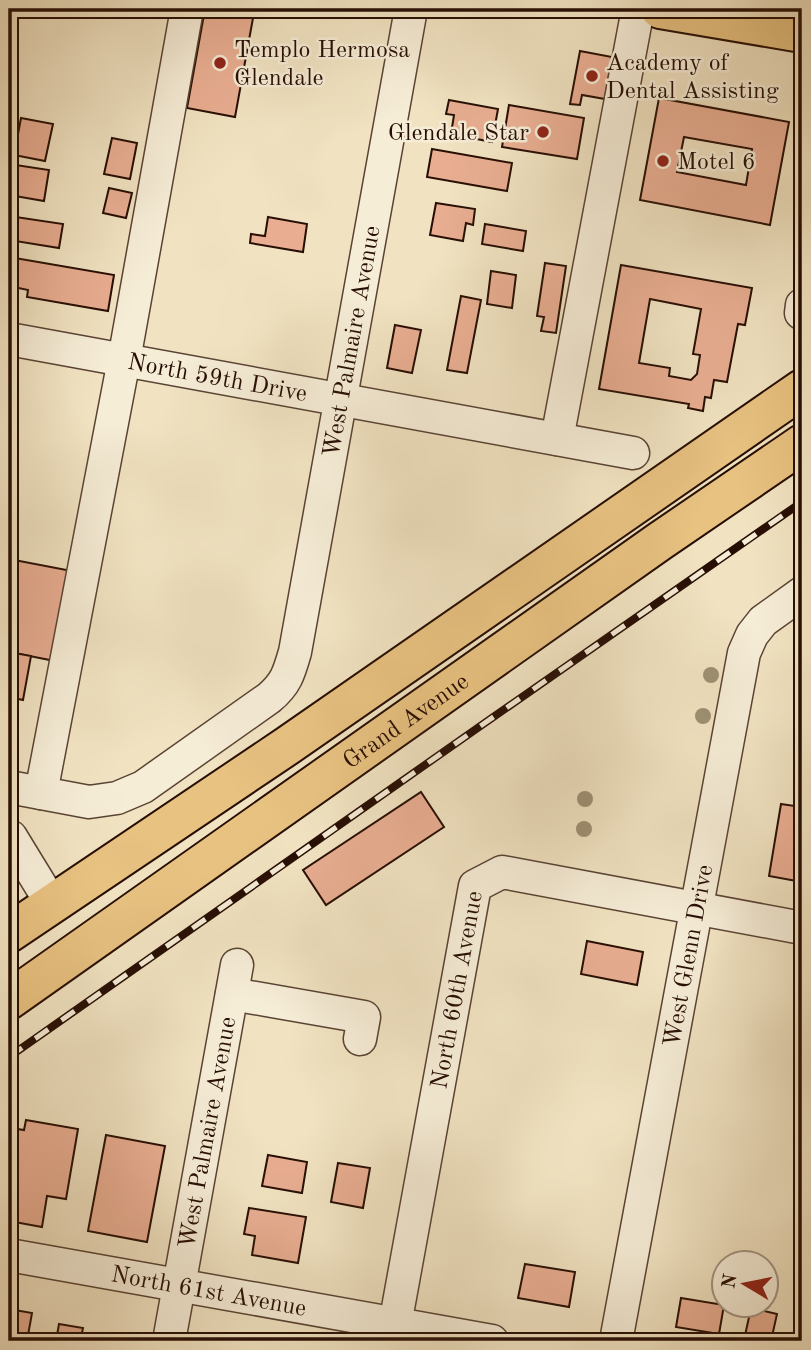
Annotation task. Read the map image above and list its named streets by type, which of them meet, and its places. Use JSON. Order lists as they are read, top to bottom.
{
  "streets": {
    "main road": ["Grand Avenue"],
    "street": [
      "West Palmaire Avenue",
      "North 59th Drive",
      "West Glenn Drive",
      "North 60th Avenue",
      "North 61st Avenue"
    ]
  },
  "crossings": [
    ["West Palmaire Avenue", "North 59th Drive"],
    ["West Palmaire Avenue", "North 61st Avenue"],
    ["West Glenn Drive", "North 60th Avenue"],
    ["North 60th Avenue", "North 61st Avenue"]
  ],
  "places": [
    "Templo Hermosa Glendale",
    "Academy of Dental Assisting",
    "Glendale Star",
    "Motel 6"
  ],
  "north": "left"
}
